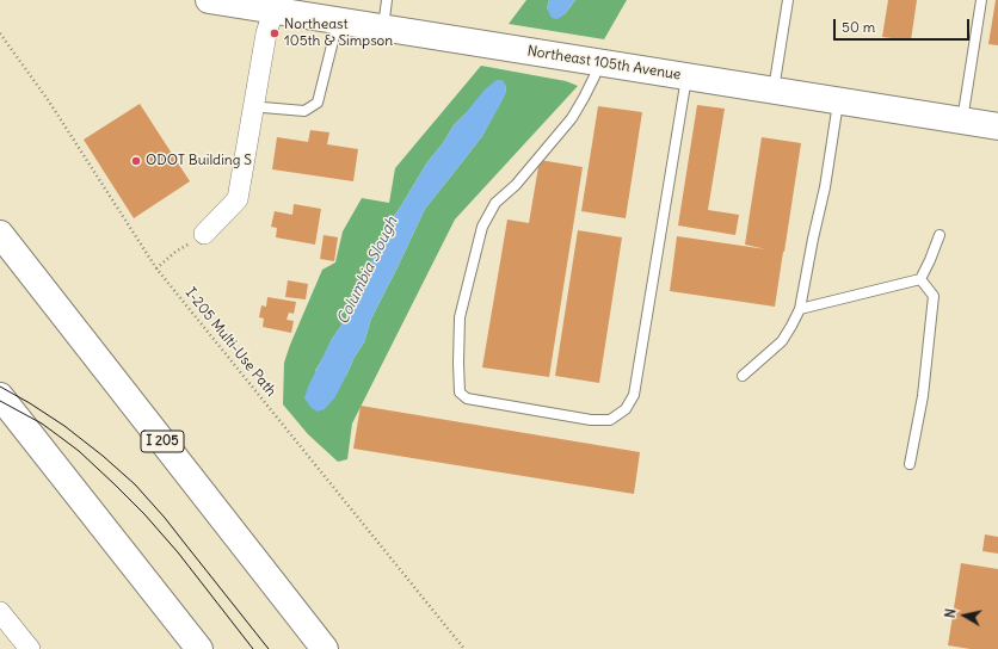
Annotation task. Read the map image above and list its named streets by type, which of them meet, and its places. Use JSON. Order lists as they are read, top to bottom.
{
  "streets": {
    "main road": ["Northeast 105th Avenue", "I 205"],
    "path": ["I-205 Multi-Use Path"]
  },
  "water": ["Columbia Slough"],
  "places": ["Northeast 105th & Simpson", "ODOT Building S"],
  "scale_bar": "50 m",
  "north": "left"
}
